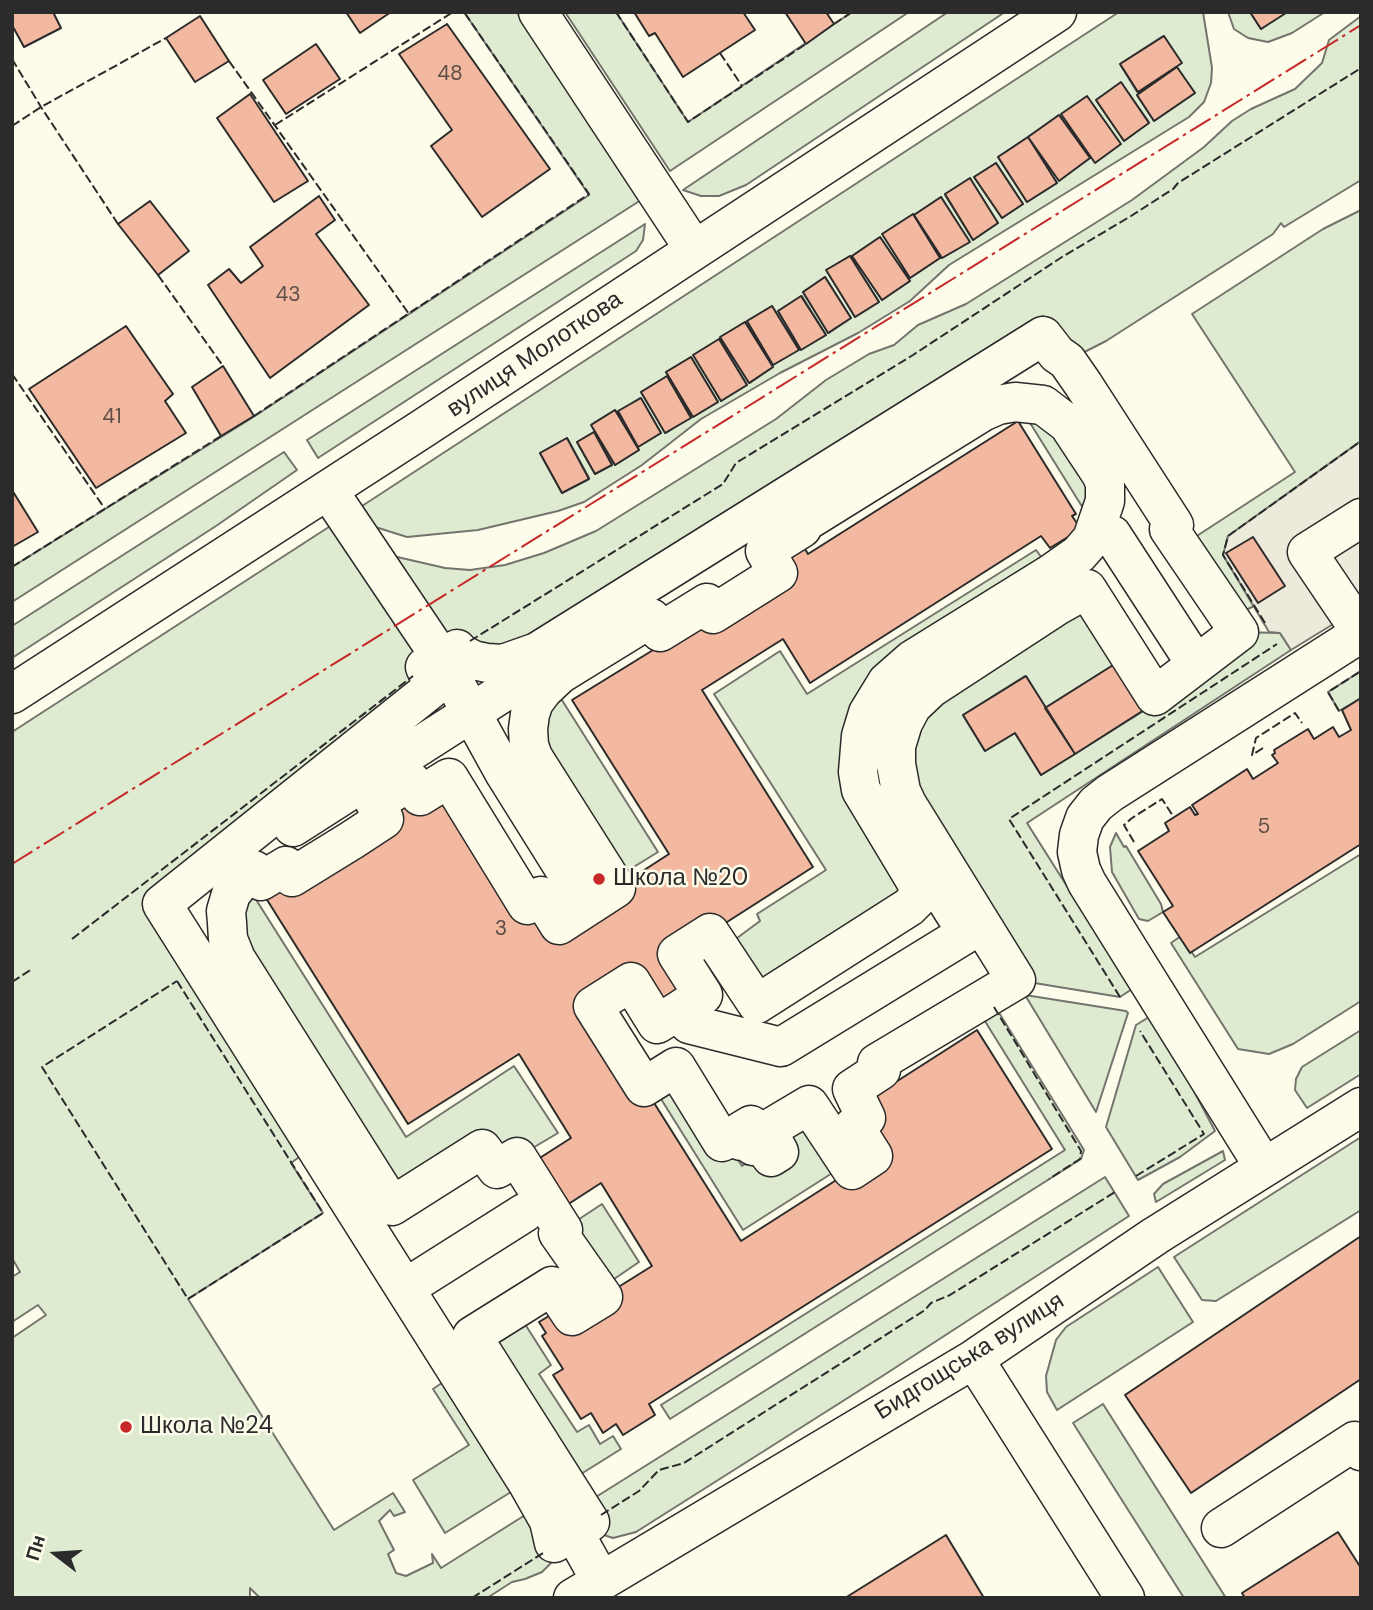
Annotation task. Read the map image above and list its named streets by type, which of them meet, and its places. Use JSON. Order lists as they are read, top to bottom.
{
  "streets": {
    "street": ["вулиця Молоткова", "Бидгощська вулиця"]
  },
  "places": ["Школа №20", "Школа №24"],
  "house_numbers": [
    "48",
    "43",
    "41",
    "5",
    "3"
  ],
  "north": "left"
}
